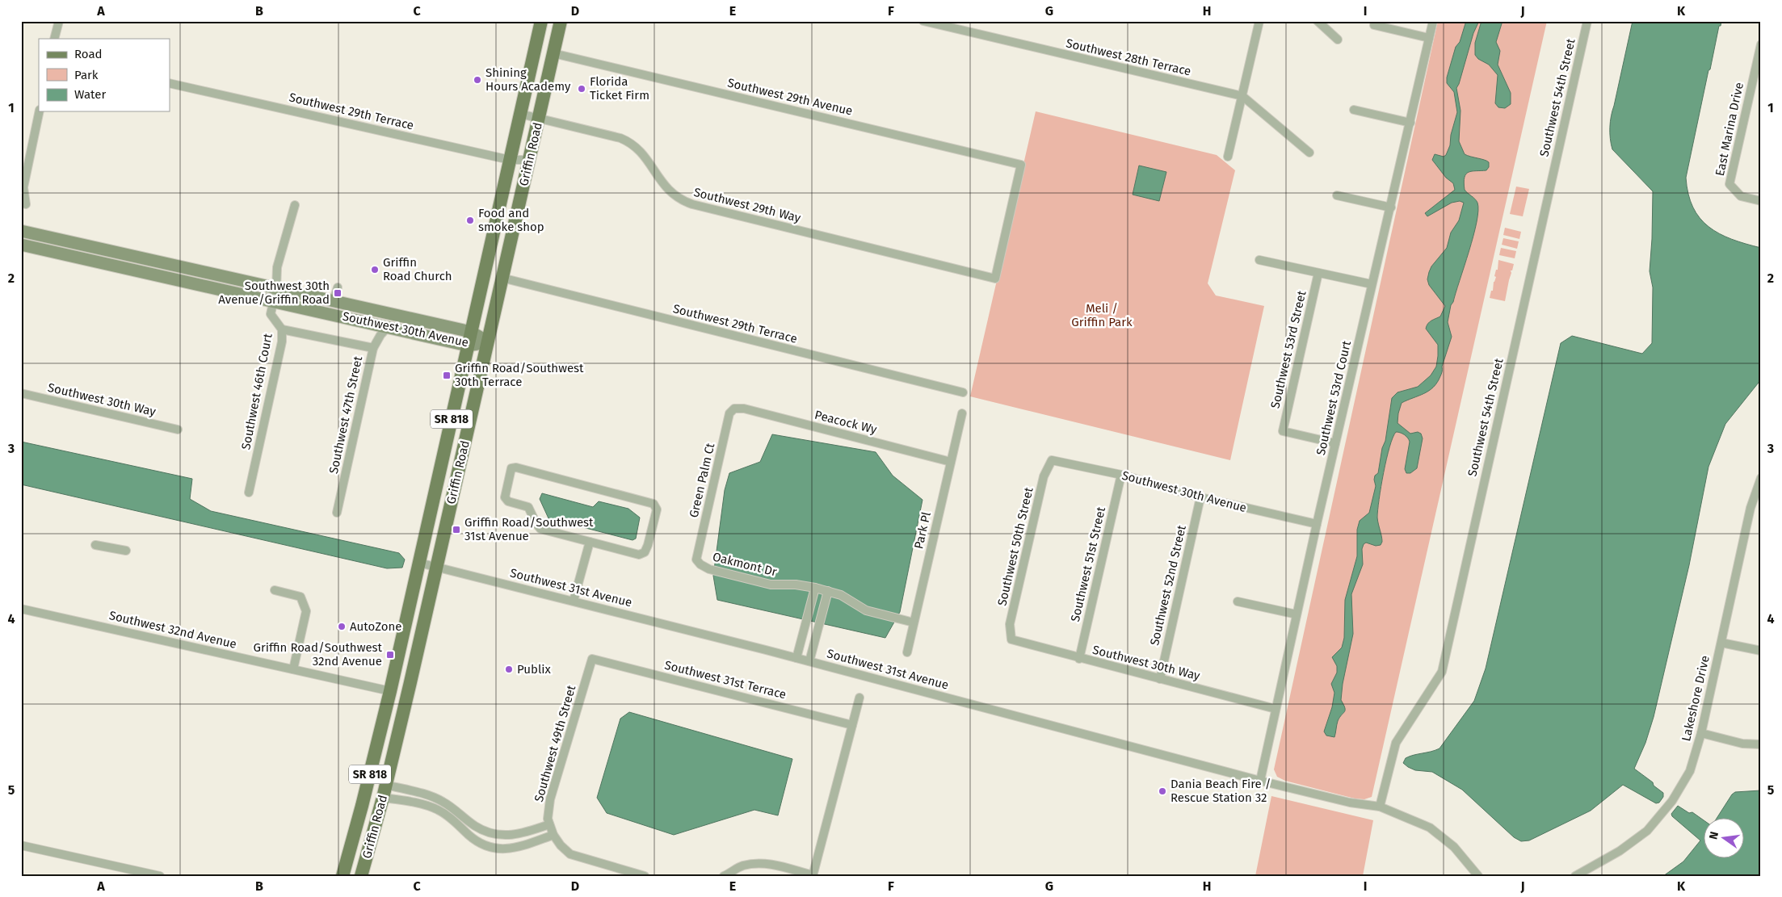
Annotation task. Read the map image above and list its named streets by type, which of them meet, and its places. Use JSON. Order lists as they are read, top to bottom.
{
  "streets": {
    "main road": ["Griffin Road", "Southwest 30th Avenue", "SR 818"],
    "street": [
      "Southwest 28th Terrace",
      "Southwest 29th Avenue",
      "Southwest 54th Street",
      "Southwest 29th Terrace",
      "East Marina Drive",
      "Southwest 29th Way",
      "Southwest 53rd Street",
      "Southwest 46th Court",
      "Southwest 53rd Court",
      "Southwest 30th Way",
      "Southwest 47th Street",
      "Peacock Wy",
      "Green Palm Ct",
      "Park Pl",
      "Southwest 50th Street",
      "Oakmont Dr",
      "Southwest 51st Street",
      "Southwest 52nd Street",
      "Southwest 31st Avenue",
      "Southwest 32nd Avenue",
      "Southwest 31st Terrace",
      "Lakeshore Drive",
      "Southwest 49th Street"
    ]
  },
  "crossings": [
    ["Southwest 29th Avenue", "Griffin Road"],
    ["Southwest 29th Avenue", "Southwest 29th Way"],
    ["Southwest 54th Street", "Southwest 31st Avenue"],
    ["Southwest 29th Terrace", "Griffin Road"],
    ["Griffin Road", "Southwest 29th Way"],
    ["Griffin Road", "Southwest 30th Avenue"],
    ["Griffin Road", "Southwest 31st Avenue"],
    ["Griffin Road", "Southwest 32nd Avenue"],
    ["Southwest 30th Avenue", "Southwest 46th Court"],
    ["Southwest 30th Avenue", "Southwest 53rd Court"],
    ["Southwest 30th Avenue", "Southwest 47th Street"],
    ["Southwest 30th Avenue", "Southwest 50th Street"],
    ["Southwest 30th Avenue", "Southwest 51st Street"],
    ["Southwest 30th Avenue", "Southwest 52nd Street"],
    ["Southwest 53rd Street", "Southwest 53rd Court"],
    ["Southwest 53rd Court", "Southwest 30th Way"],
    ["Southwest 53rd Court", "Southwest 31st Avenue"],
    ["Southwest 30th Way", "Southwest 50th Street"],
    ["Southwest 30th Way", "Southwest 51st Street"],
    ["Southwest 30th Way", "Southwest 52nd Street"],
    ["Peacock Wy", "Green Palm Ct"],
    ["Peacock Wy", "Park Pl"],
    ["Green Palm Ct", "Oakmont Dr"],
    ["Southwest 31st Terrace", "Southwest 49th Street"]
  ],
  "parks": ["Meli / Griffin Park"],
  "places": {
    "other": [
      "Shining Hours Academy",
      "Florida Ticket Firm",
      "Food and smoke shop",
      "Griffin Road Church",
      "AutoZone",
      "Publix",
      "Dania Beach Fire / Rescue Station 32"
    ],
    "transit": [
      "Southwest 30th Avenue/Griffin Road",
      "Griffin Road/Southwest 30th Terrace",
      "Griffin Road/Southwest 31st Avenue",
      "Griffin Road/Southwest 32nd Avenue"
    ]
  },
  "legend": ["Road", "Park", "Water"],
  "north": "left",
  "grid": {
    "columns": [
      "A",
      "B",
      "C",
      "D",
      "E",
      "F",
      "G",
      "H",
      "I",
      "J",
      "K"
    ],
    "rows": [
      "1",
      "2",
      "3",
      "4",
      "5"
    ]
  }
}
